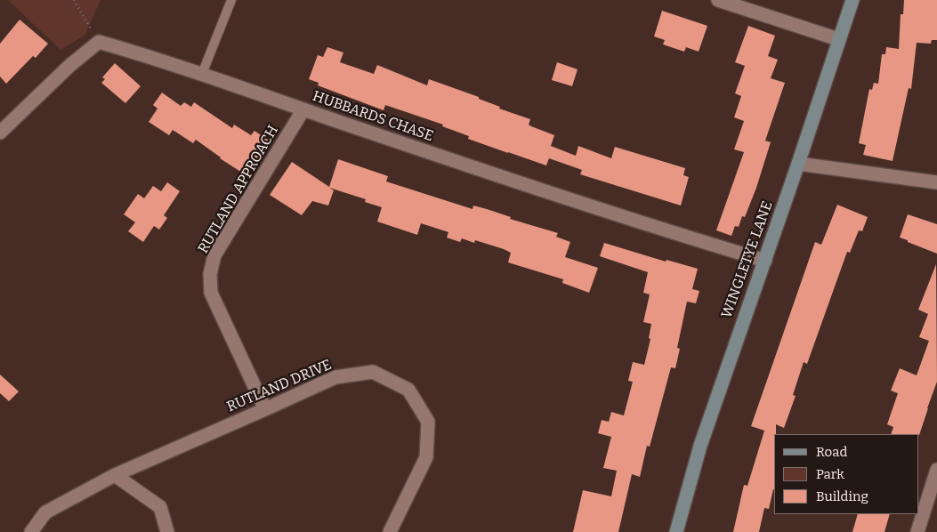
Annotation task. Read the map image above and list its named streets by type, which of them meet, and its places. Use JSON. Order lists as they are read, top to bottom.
{
  "streets": {
    "street": [
      "HUBBARDS CHASE",
      "RUTLAND APPROACH",
      "WINGLETYE LANE",
      "RUTLAND DRIVE"
    ]
  },
  "crossings": [
    ["HUBBARDS CHASE", "RUTLAND APPROACH"],
    ["HUBBARDS CHASE", "WINGLETYE LANE"],
    ["RUTLAND APPROACH", "RUTLAND DRIVE"]
  ],
  "legend": ["Road", "Park", "Building"]
}
